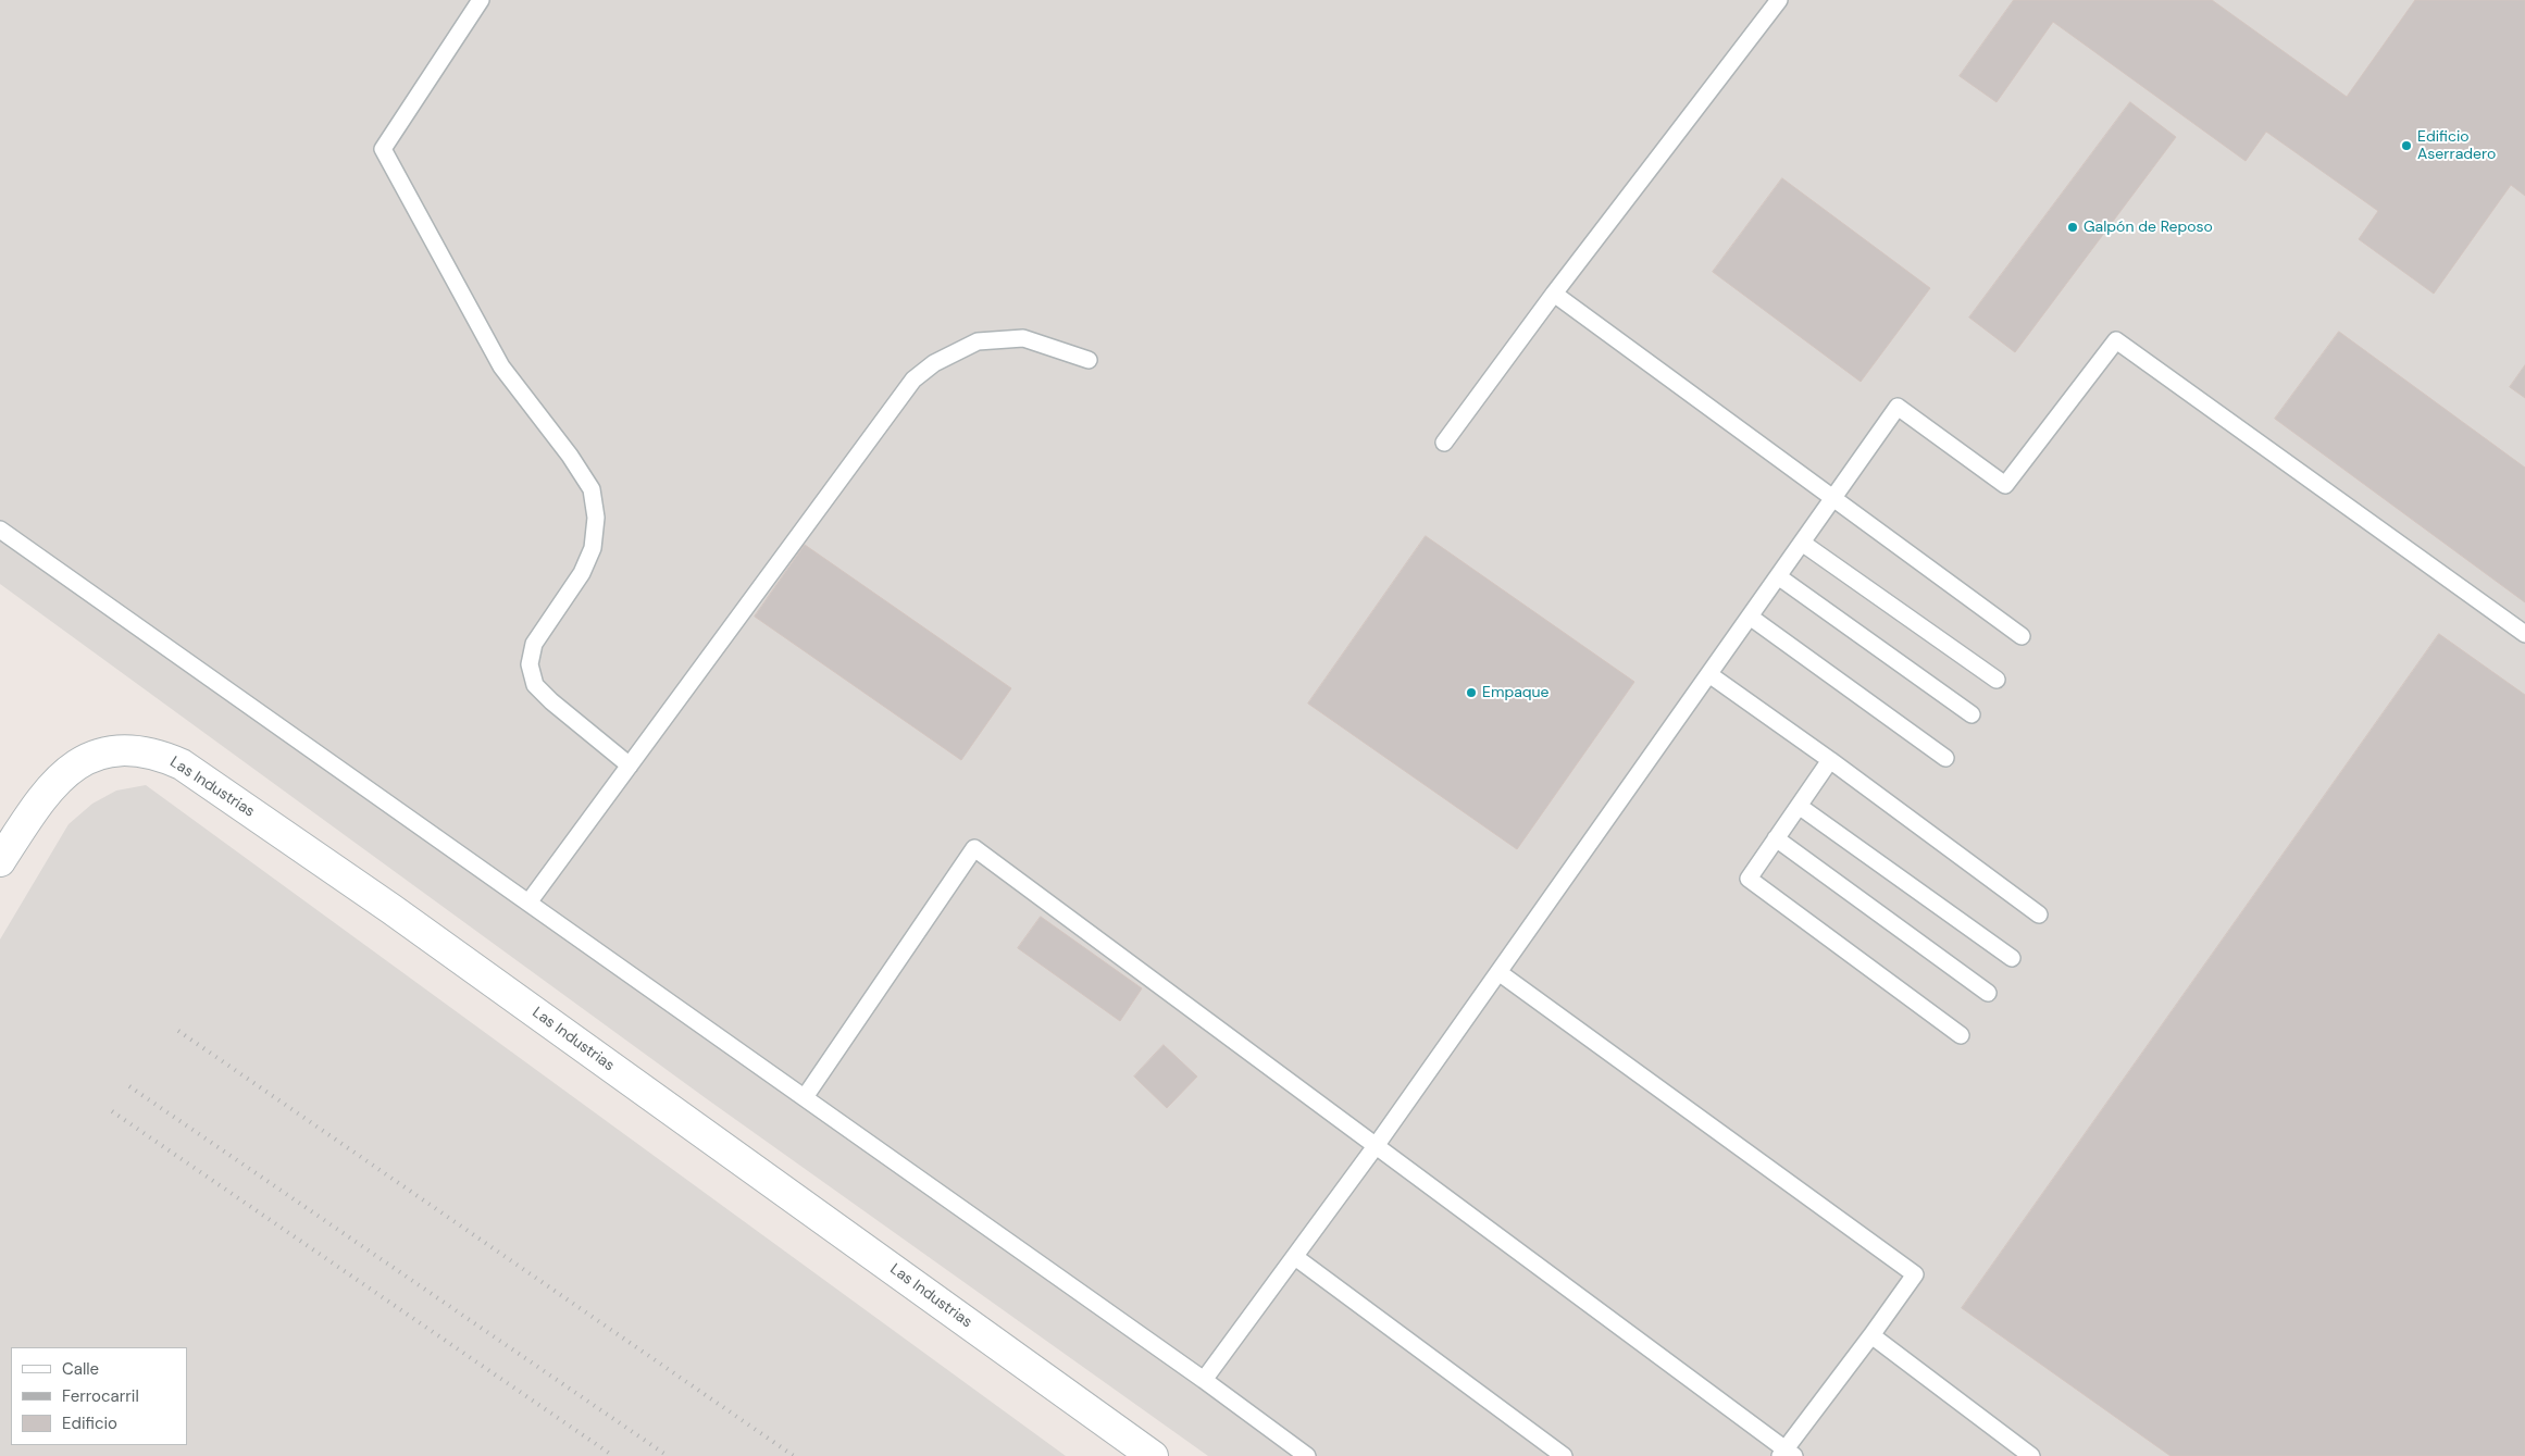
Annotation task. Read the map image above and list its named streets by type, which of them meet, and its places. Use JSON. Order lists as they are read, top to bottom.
{
  "streets": {
    "street": ["Las Industrias"]
  },
  "places": ["Edificio Aserradero", "Galpón de Reposo", "Empaque"],
  "legend": ["Calle", "Ferrocarril", "Edificio"]
}
